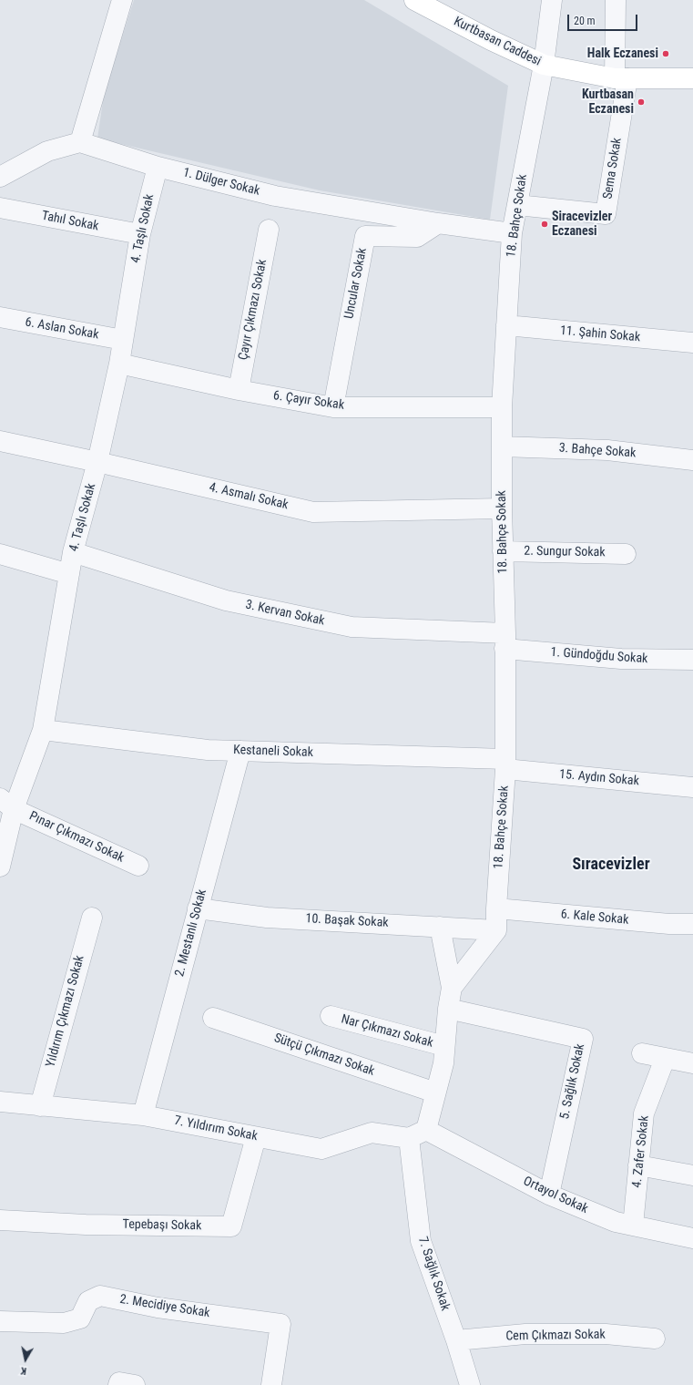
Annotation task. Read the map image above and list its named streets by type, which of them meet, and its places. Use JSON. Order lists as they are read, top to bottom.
{
  "streets": {
    "main road": ["Kurtbasan Caddesi"],
    "street": [
      "Sema Sokak",
      "1. Dülger Sokak",
      "18. Bahçe Sokak",
      "Tahıl Sokak",
      "4. Taşlı Sokak",
      "Uncular Sokak",
      "Çayır Çıkmazı Sokak",
      "6. Aslan Sokak",
      "11. Şahin Sokak",
      "6. Çayır Sokak",
      "3. Bahçe Sokak",
      "4. Asmalı Sokak",
      "2. Sungur Sokak",
      "3. Kervan Sokak",
      "1. Gündoğdu Sokak",
      "Kestaneli Sokak",
      "15. Aydın Sokak",
      "Pınar Çıkmazı Sokak",
      "6. Kale Sokak",
      "10. Başak Sokak",
      "2. Mestanlı Sokak",
      "Yıldırım Çıkmazı Sokak",
      "Nar Çıkmazı Sokak",
      "Sütçü Çıkmazı Sokak",
      "5. Sağlık Sokak",
      "7. Yıldırım Sokak",
      "4. Zafer Sokak",
      "Ortayol Sokak",
      "Tepebaşı Sokak",
      "7. Sağlık Sokak",
      "2. Mecidiye Sokak",
      "Cem Çıkmazı Sokak"
    ]
  },
  "crossings": [
    ["Kurtbasan Caddesi", "Sema Sokak"],
    ["Kurtbasan Caddesi", "18. Bahçe Sokak"],
    ["Sema Sokak", "18. Bahçe Sokak"],
    ["1. Dülger Sokak", "18. Bahçe Sokak"],
    ["1. Dülger Sokak", "4. Taşlı Sokak"],
    ["1. Dülger Sokak", "Uncular Sokak"],
    ["18. Bahçe Sokak", "11. Şahin Sokak"],
    ["18. Bahçe Sokak", "6. Çayır Sokak"],
    ["18. Bahçe Sokak", "3. Bahçe Sokak"],
    ["18. Bahçe Sokak", "4. Asmalı Sokak"],
    ["18. Bahçe Sokak", "2. Sungur Sokak"],
    ["18. Bahçe Sokak", "3. Kervan Sokak"],
    ["18. Bahçe Sokak", "1. Gündoğdu Sokak"],
    ["18. Bahçe Sokak", "Kestaneli Sokak"],
    ["18. Bahçe Sokak", "15. Aydın Sokak"],
    ["18. Bahçe Sokak", "6. Kale Sokak"],
    ["18. Bahçe Sokak", "10. Başak Sokak"],
    ["Tahıl Sokak", "4. Taşlı Sokak"],
    ["4. Taşlı Sokak", "6. Aslan Sokak"],
    ["4. Taşlı Sokak", "6. Çayır Sokak"],
    ["4. Taşlı Sokak", "4. Asmalı Sokak"],
    ["4. Taşlı Sokak", "3. Kervan Sokak"],
    ["4. Taşlı Sokak", "Kestaneli Sokak"],
    ["4. Taşlı Sokak", "Pınar Çıkmazı Sokak"],
    ["Uncular Sokak", "6. Çayır Sokak"],
    ["Çayır Çıkmazı Sokak", "6. Çayır Sokak"],
    ["3. Kervan Sokak", "1. Gündoğdu Sokak"],
    ["Kestaneli Sokak", "15. Aydın Sokak"],
    ["Kestaneli Sokak", "2. Mestanlı Sokak"],
    ["10. Başak Sokak", "2. Mestanlı Sokak"],
    ["2. Mestanlı Sokak", "7. Yıldırım Sokak"],
    ["Yıldırım Çıkmazı Sokak", "7. Yıldırım Sokak"],
    ["5. Sağlık Sokak", "Ortayol Sokak"],
    ["7. Yıldırım Sokak", "Ortayol Sokak"],
    ["7. Yıldırım Sokak", "Tepebaşı Sokak"],
    ["7. Yıldırım Sokak", "7. Sağlık Sokak"],
    ["4. Zafer Sokak", "Ortayol Sokak"],
    ["Ortayol Sokak", "7. Sağlık Sokak"],
    ["7. Sağlık Sokak", "Cem Çıkmazı Sokak"]
  ],
  "districts": ["Sıracevizler"],
  "places": ["Halk Eczanesi", "Kurtbasan Eczanesi", "Siracevizler Eczanesi"],
  "scale_bar": "20 m",
  "north": "bottom"
}
